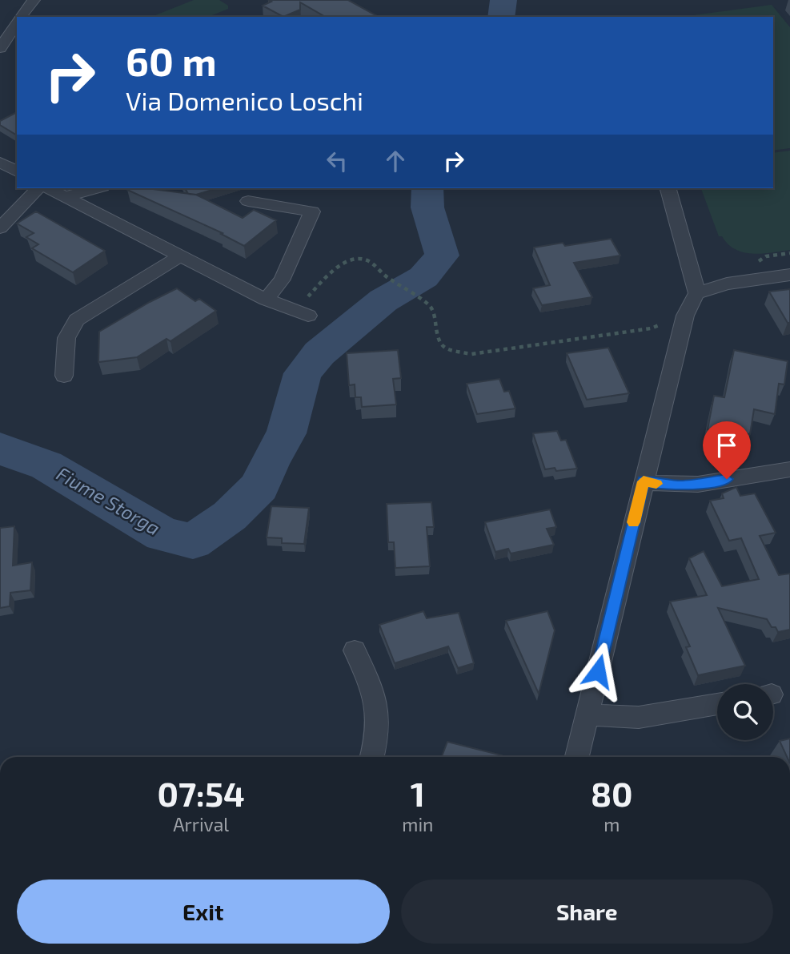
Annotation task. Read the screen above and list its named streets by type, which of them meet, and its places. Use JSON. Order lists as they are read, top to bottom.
{
  "water": ["Fiume Storga"],
  "page": {
    "turn": ["60 m", "Via Domenico Loschi"],
    "eta": [
      "07:54",
      "Arrival",
      "1",
      "min",
      "80",
      "m"
    ],
    "buttons": ["Exit", "Share"]
  }
}
